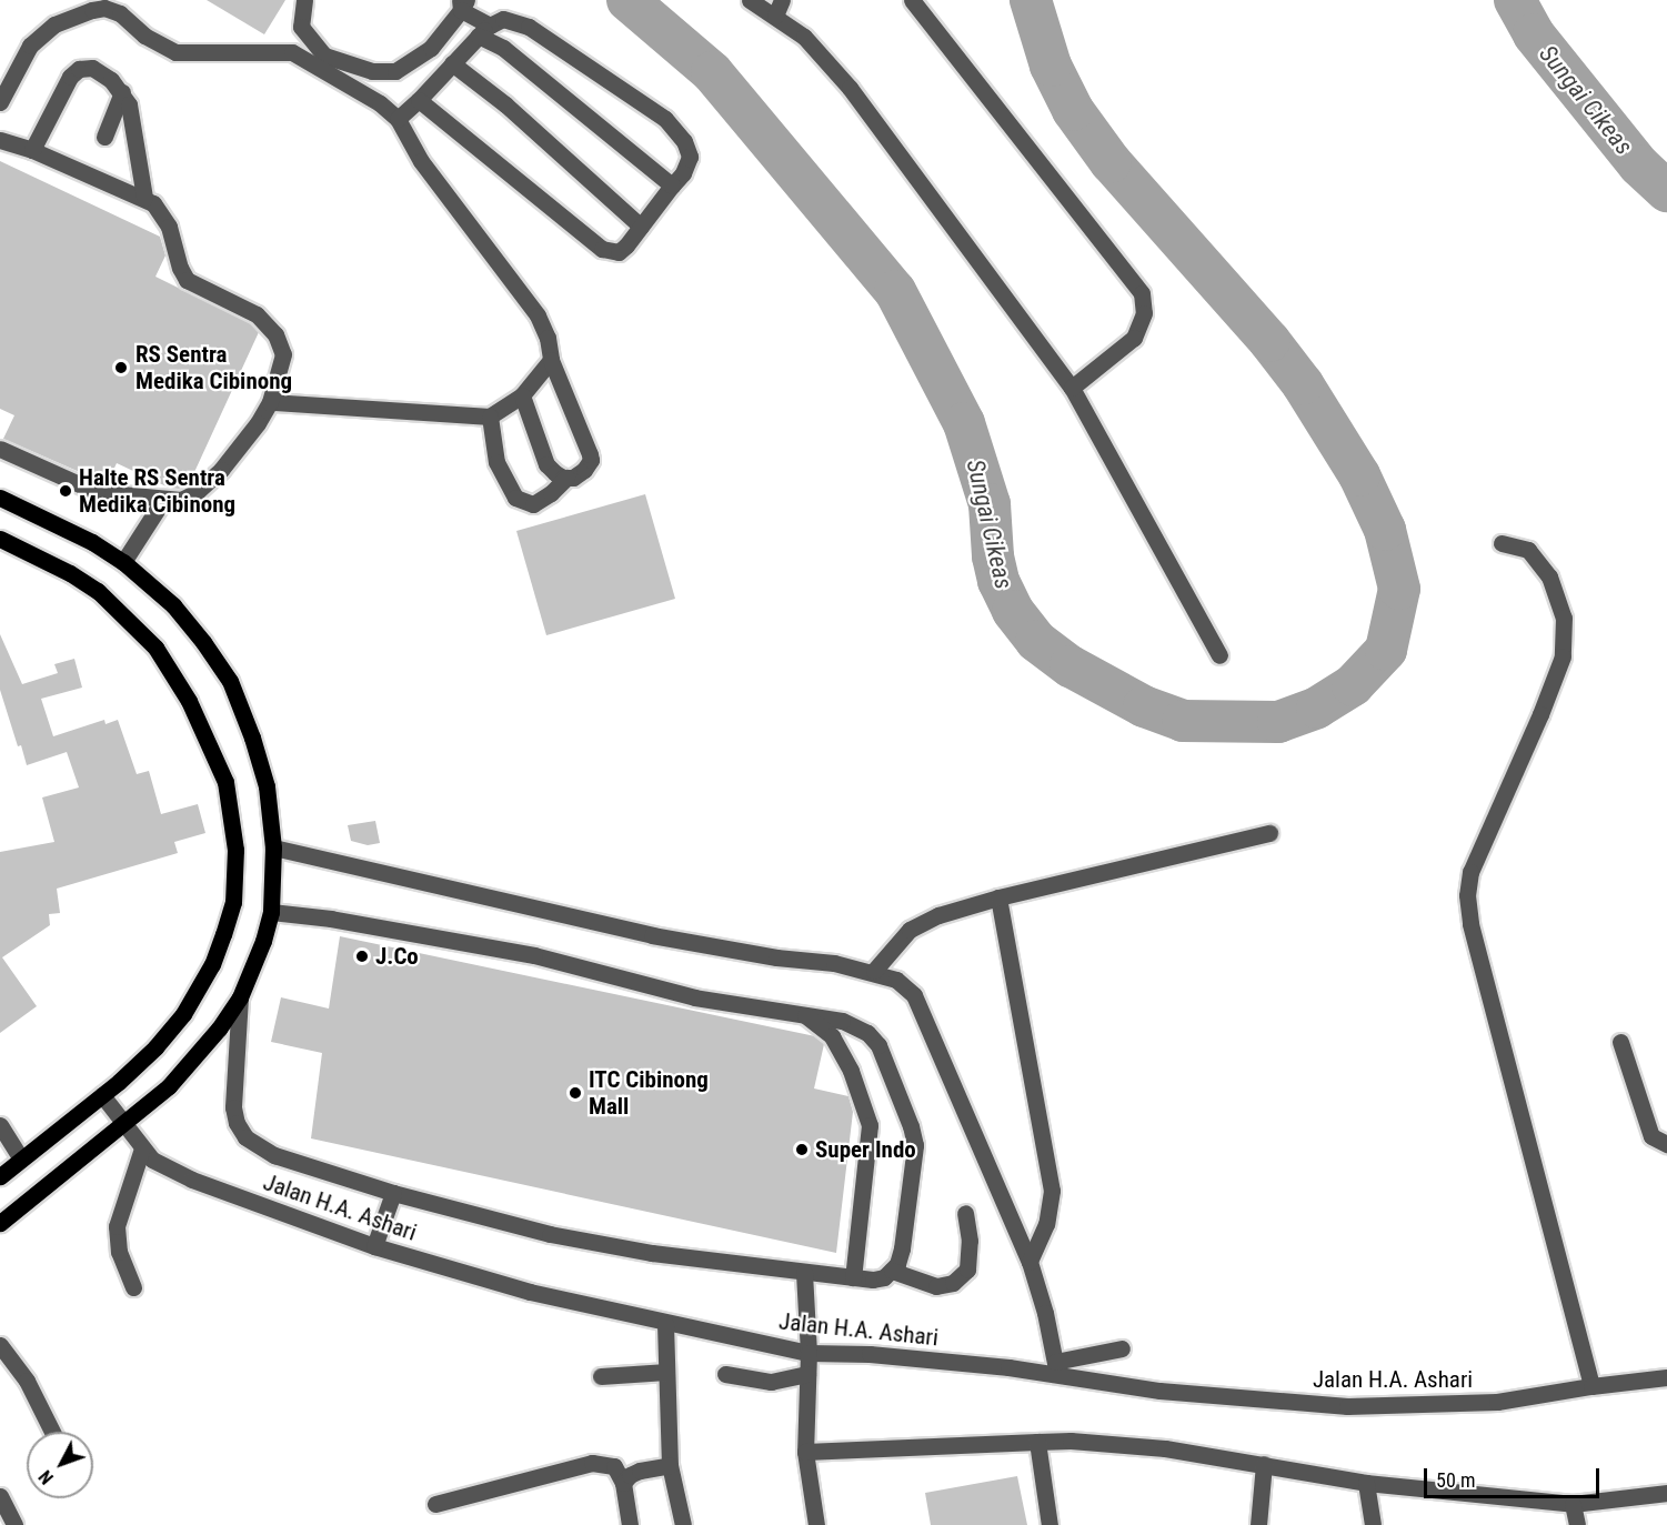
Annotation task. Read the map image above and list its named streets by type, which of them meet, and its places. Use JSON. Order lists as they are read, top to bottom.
{
  "streets": {
    "street": ["Jalan H.A. Ashari"]
  },
  "water": ["Sungai Cikeas"],
  "places": [
    "RS Sentra Medika Cibinong",
    "Halte RS Sentra Medika Cibinong",
    "J.Co",
    "ITC Cibinong Mall",
    "Super Indo"
  ],
  "scale_bar": "50 m",
  "north": "bottom left"
}
